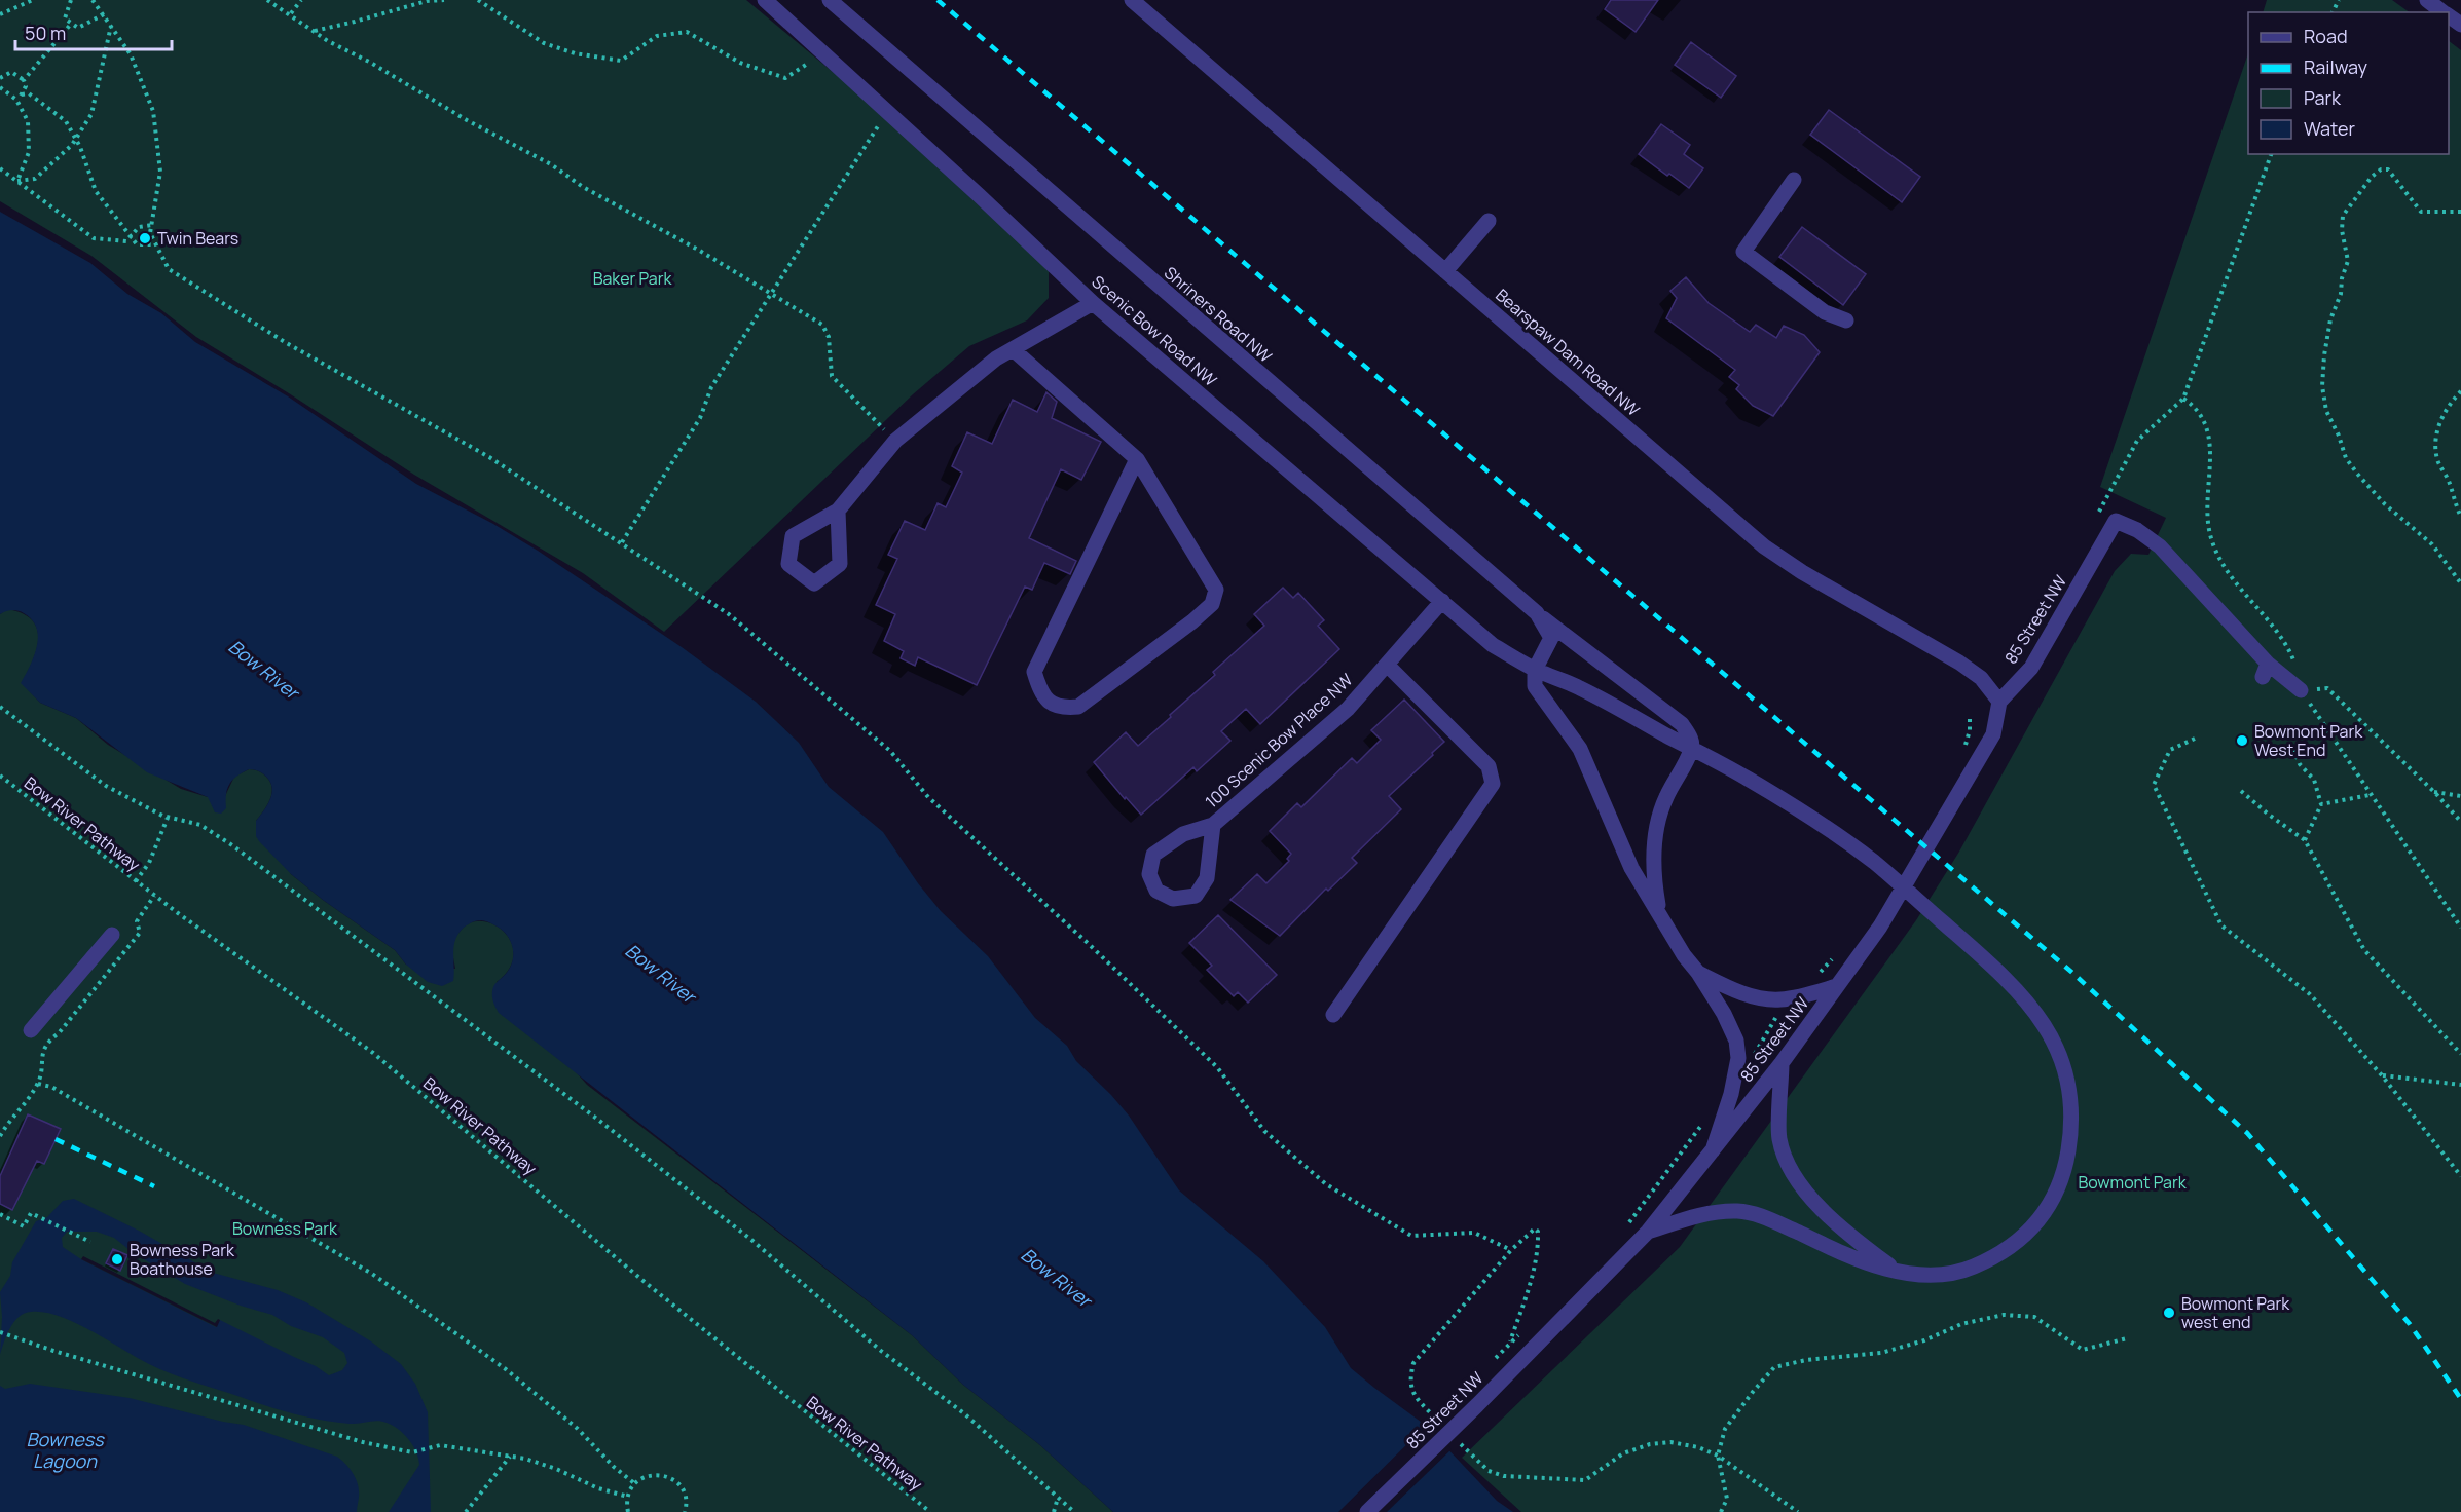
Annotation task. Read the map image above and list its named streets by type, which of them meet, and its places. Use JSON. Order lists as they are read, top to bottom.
{
  "streets": {
    "street": [
      "Shriners Road NW",
      "Scenic Bow Road NW",
      "Bearspaw Dam Road NW",
      "85 Street NW",
      "100 Scenic Bow Place NW"
    ],
    "path": ["Bow River Pathway"]
  },
  "crossings": [
    ["Shriners Road NW", "Scenic Bow Road NW"],
    ["Scenic Bow Road NW", "85 Street NW"],
    ["Scenic Bow Road NW", "100 Scenic Bow Place NW"],
    ["Bearspaw Dam Road NW", "85 Street NW"]
  ],
  "water": ["Bow River", "Bowness Lagoon"],
  "parks": ["Baker Park", "Bowmont Park", "Bowness Park"],
  "places": [
    "Twin Bears",
    "Bowmont Park West End",
    "Bowness Park Boathouse",
    "Bowmont Park west end"
  ],
  "legend": [
    "Road",
    "Railway",
    "Park",
    "Water"
  ],
  "scale_bar": "50 m"
}
